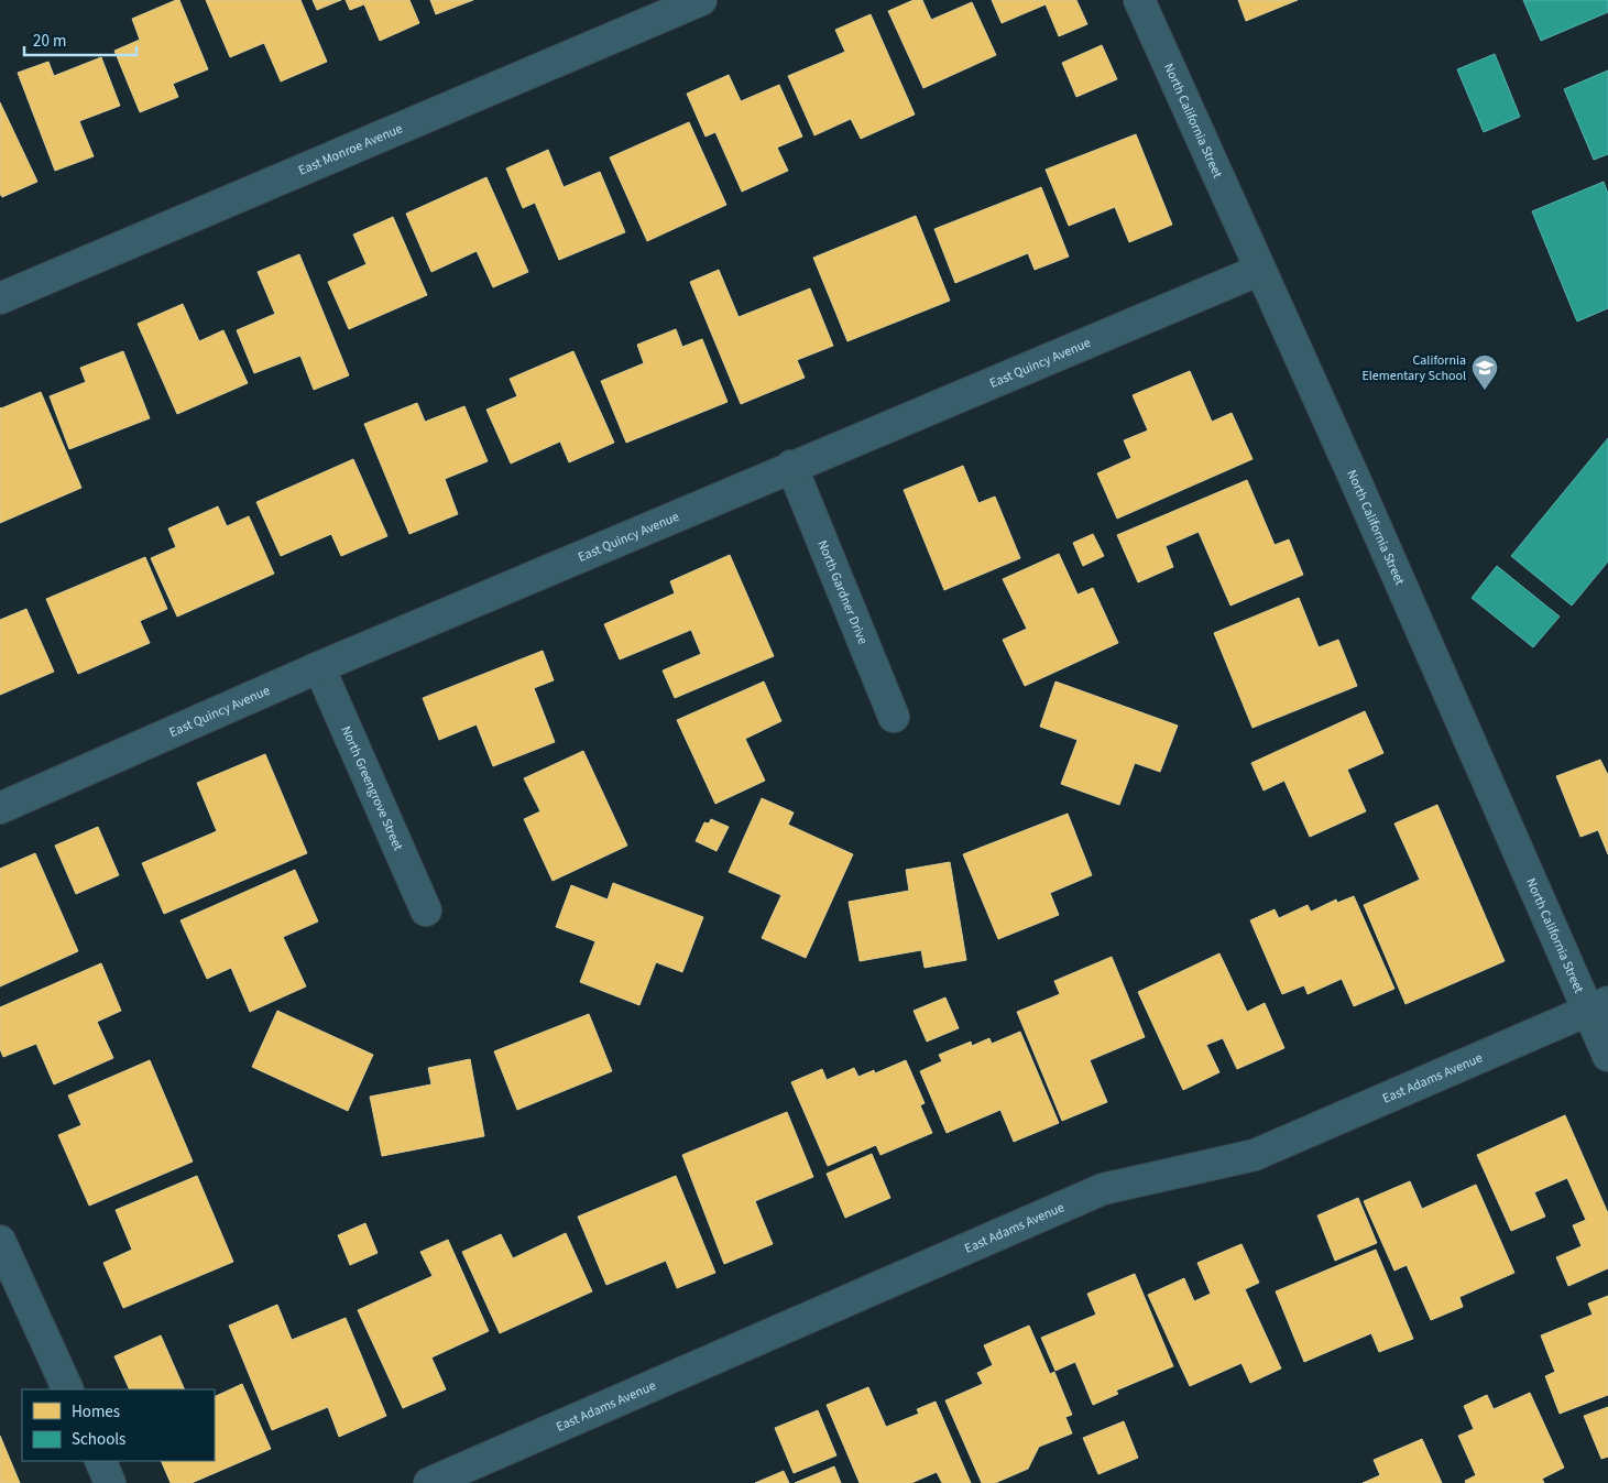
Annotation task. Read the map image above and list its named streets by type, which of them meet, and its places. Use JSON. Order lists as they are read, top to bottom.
{
  "streets": {
    "street": [
      "North California Street",
      "East Monroe Avenue",
      "East Quincy Avenue",
      "North Gardner Drive",
      "North Greengrove Street",
      "East Adams Avenue"
    ]
  },
  "crossings": [
    ["North California Street", "East Quincy Avenue"],
    ["North California Street", "East Adams Avenue"],
    ["East Quincy Avenue", "North Gardner Drive"],
    ["East Quincy Avenue", "North Greengrove Street"]
  ],
  "places": {
    "school or university": ["California Elementary School"]
  },
  "legend": ["Homes", "Schools"],
  "scale_bar": "20 m"
}
